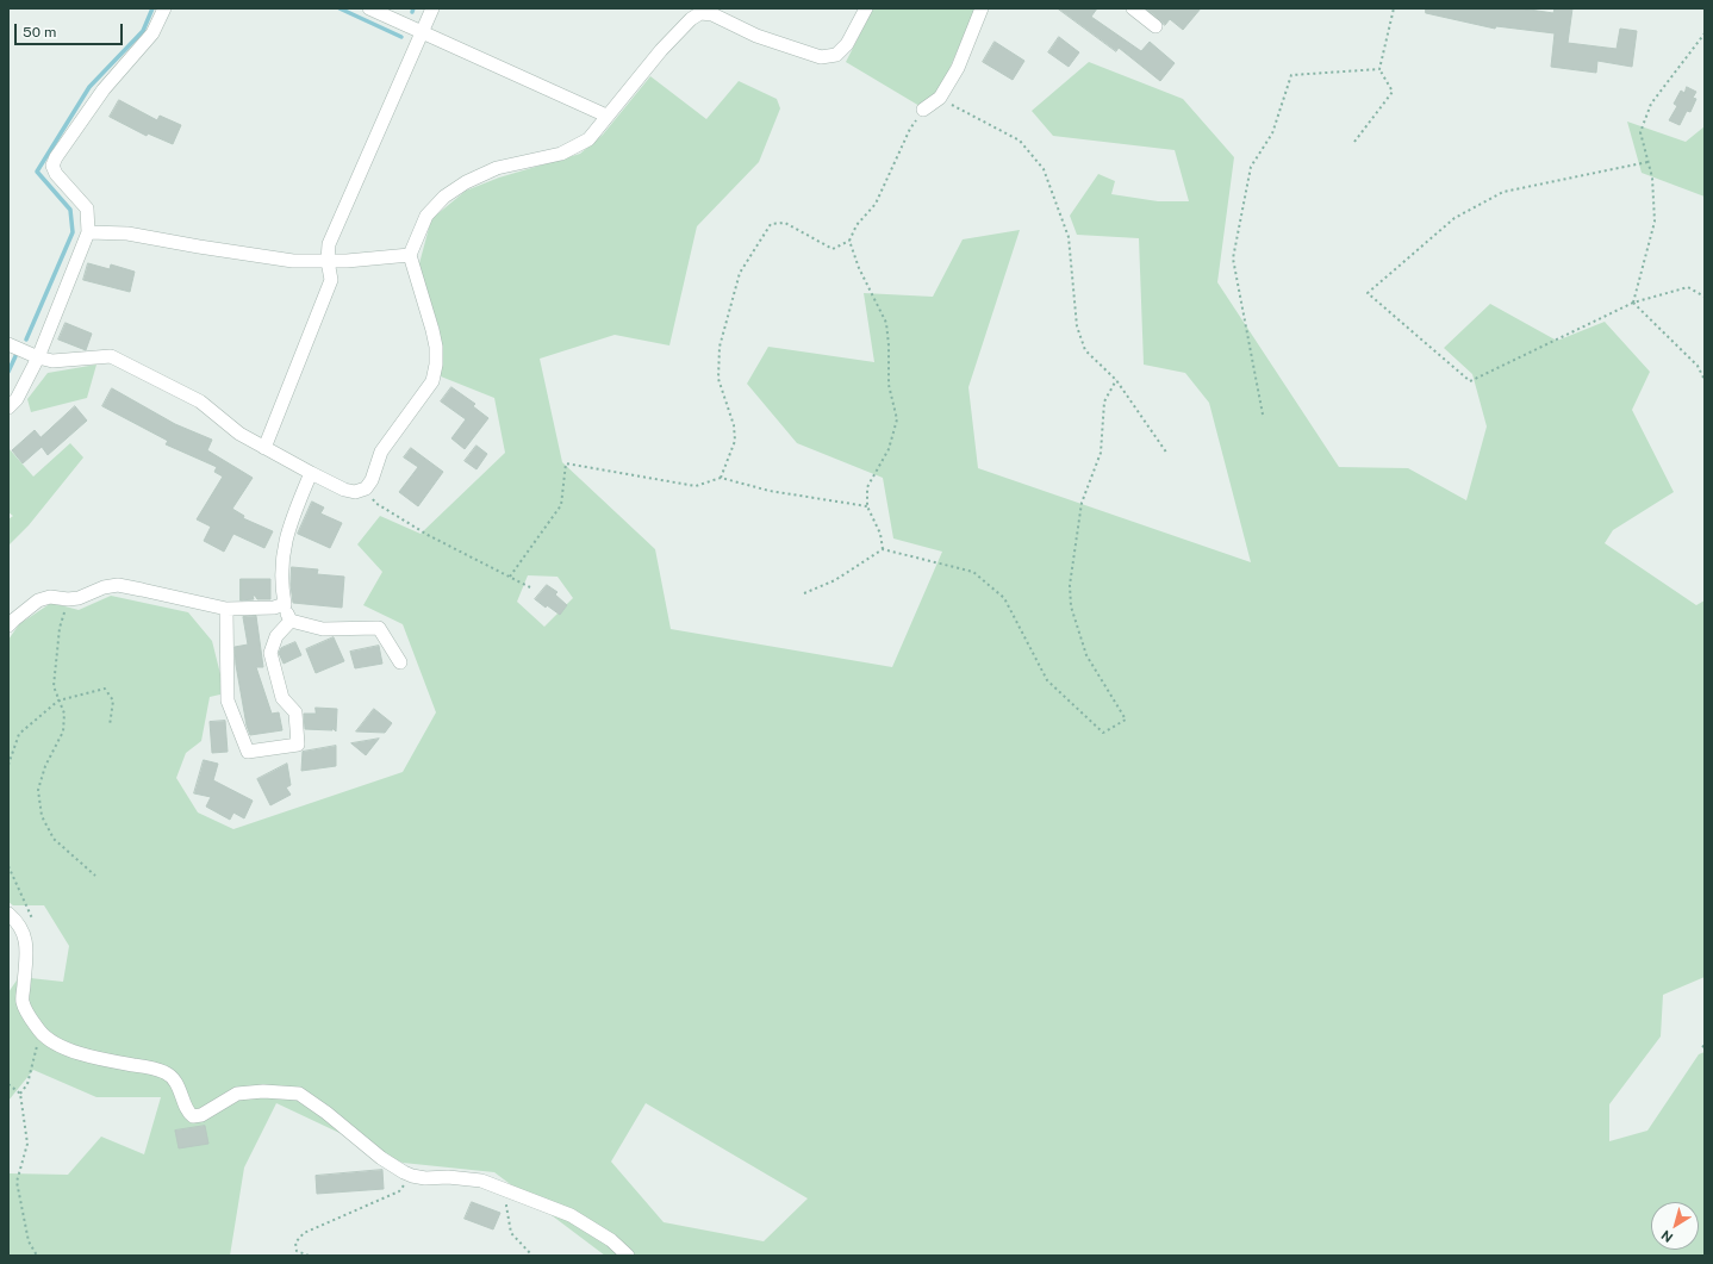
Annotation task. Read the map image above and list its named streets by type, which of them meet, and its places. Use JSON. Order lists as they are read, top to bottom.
{
  "scale_bar": "50 m",
  "north": "bottom left"
}
